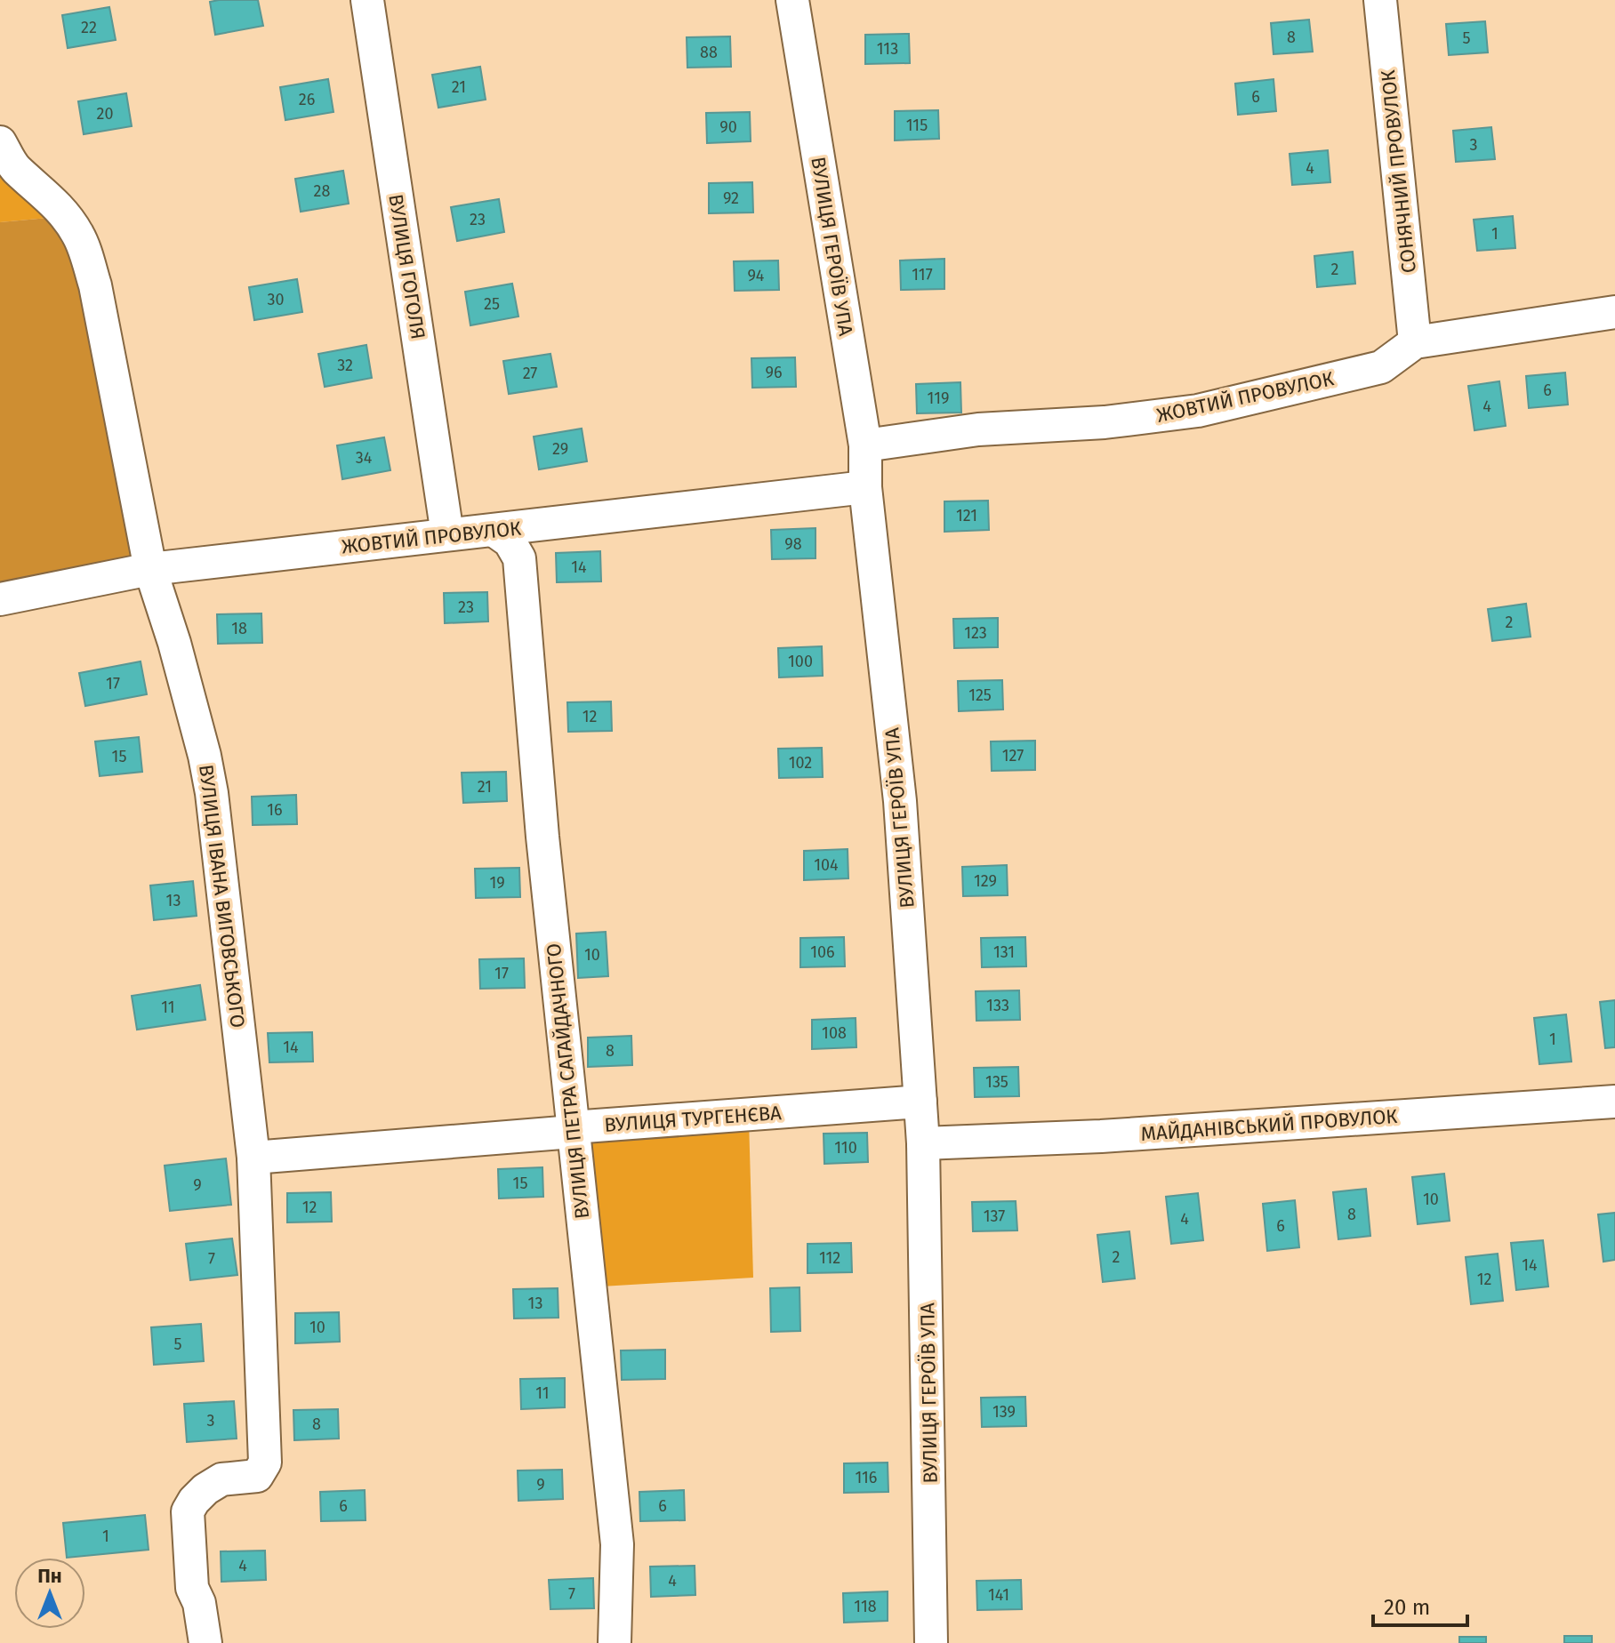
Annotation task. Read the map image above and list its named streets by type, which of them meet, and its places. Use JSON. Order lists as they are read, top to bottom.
{
  "streets": {
    "street": [
      "СОНЯЧНИЙ ПРОВУЛОК",
      "ВУЛИЦЯ ГЕРОЇВ УПА",
      "ВУЛИЦЯ ГОГОЛЯ",
      "ЖОВТИЙ ПРОВУЛОК",
      "ВУЛИЦЯ ІВАНА ВИГОВСЬКОГО",
      "ВУЛИЦЯ ПЕТРА САГАЙДАЧНОГО",
      "ВУЛИЦЯ ТУРГЕНЄВА",
      "МАЙДАНІВСЬКИЙ ПРОВУЛОК"
    ]
  },
  "crossings": [
    ["СОНЯЧНИЙ ПРОВУЛОК", "ЖОВТИЙ ПРОВУЛОК"],
    ["ВУЛИЦЯ ГЕРОЇВ УПА", "ЖОВТИЙ ПРОВУЛОК"],
    ["ВУЛИЦЯ ГЕРОЇВ УПА", "ВУЛИЦЯ ТУРГЕНЄВА"],
    ["ВУЛИЦЯ ГЕРОЇВ УПА", "МАЙДАНІВСЬКИЙ ПРОВУЛОК"],
    ["ВУЛИЦЯ ГОГОЛЯ", "ЖОВТИЙ ПРОВУЛОК"],
    ["ЖОВТИЙ ПРОВУЛОК", "ВУЛИЦЯ ІВАНА ВИГОВСЬКОГО"],
    ["ЖОВТИЙ ПРОВУЛОК", "ВУЛИЦЯ ПЕТРА САГАЙДАЧНОГО"],
    ["ВУЛИЦЯ ІВАНА ВИГОВСЬКОГО", "ВУЛИЦЯ ТУРГЕНЄВА"],
    ["ВУЛИЦЯ ПЕТРА САГАЙДАЧНОГО", "ВУЛИЦЯ ТУРГЕНЄВА"]
  ],
  "house_numbers": [
    "22",
    "8",
    "5",
    "113",
    "88",
    "21",
    "6",
    "26",
    "20",
    "115",
    "90",
    "3",
    "4",
    "28",
    "92",
    "23",
    "1",
    "2",
    "117",
    "94",
    "30",
    "25",
    "32",
    "96",
    "27",
    "6",
    "119",
    "4",
    "29",
    "34",
    "121",
    "98",
    "14",
    "23",
    "2",
    "18",
    "123",
    "100",
    "17",
    "125",
    "12",
    "127",
    "15",
    "102",
    "21",
    "16",
    "104",
    "129",
    "19",
    "13",
    "106",
    "131",
    "10",
    "17",
    "133",
    "11",
    "108",
    "1",
    "14",
    "8",
    "135",
    "110",
    "15",
    "9",
    "10",
    "12",
    "8",
    "137",
    "4",
    "6",
    "2",
    "112",
    "7",
    "14",
    "12",
    "13",
    "10",
    "5",
    "11",
    "139",
    "3",
    "8",
    "116",
    "9",
    "6",
    "6",
    "1",
    "4",
    "4",
    "7",
    "141",
    "118"
  ],
  "scale_bar": "20 m",
  "north": "top"
}
